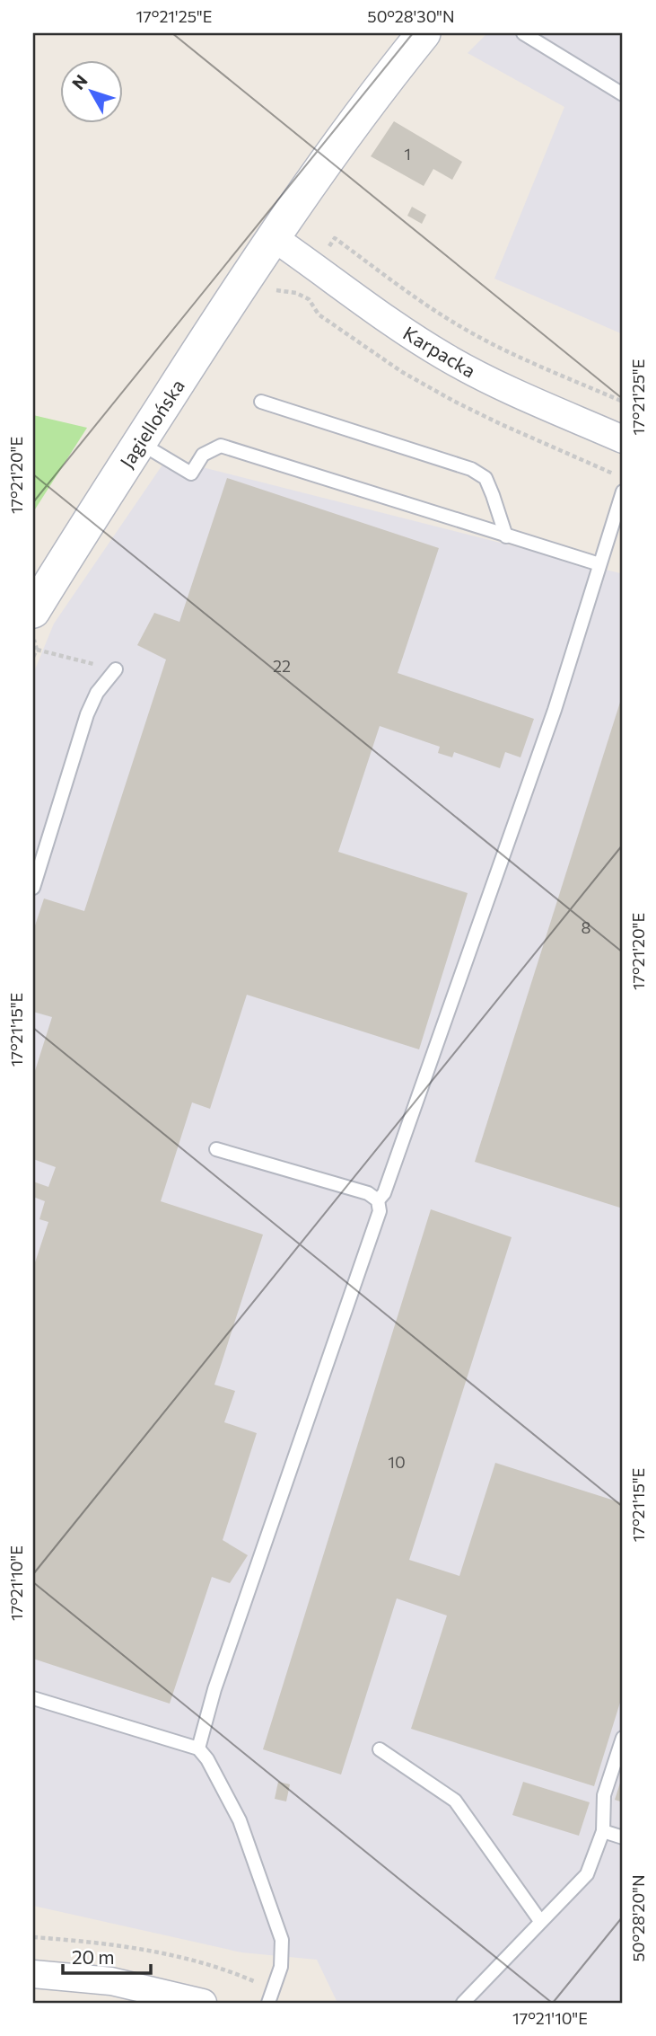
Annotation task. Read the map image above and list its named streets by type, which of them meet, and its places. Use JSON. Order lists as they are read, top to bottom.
{
  "streets": {
    "street": ["Karpacka", "Jagiellońska"]
  },
  "crossings": [
    ["Karpacka", "Jagiellońska"]
  ],
  "house_numbers": [
    "1",
    "22",
    "8",
    "10"
  ],
  "scale_bar": "20 m",
  "north": "top left",
  "coordinates": [
    "17°21'25\"E",
    "50°28'30\"N",
    "17°21'20\"E",
    "17°21'15\"E",
    "17°21'10\"E",
    "50°28'20\"N"
  ]
}
